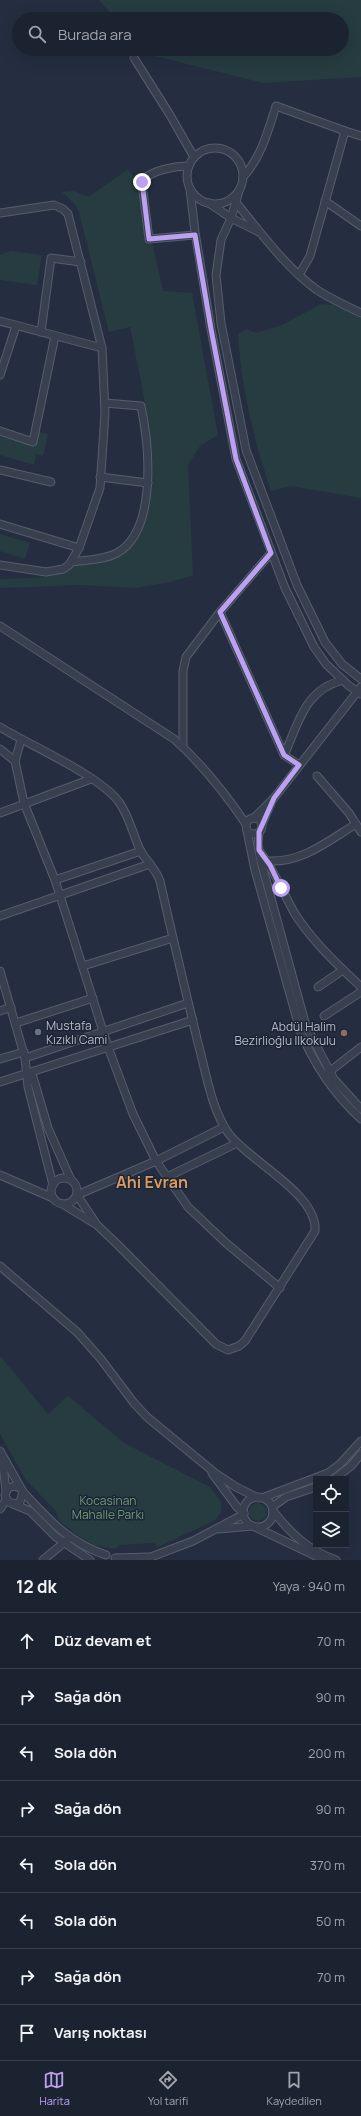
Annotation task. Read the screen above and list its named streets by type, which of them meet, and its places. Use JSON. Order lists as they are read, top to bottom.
{
  "districts": ["Ahi Evran"],
  "parks": ["Kocasinan Mahalle Parkı"],
  "places": ["Mustafa Kızıklı Cami", "Abdül Halim Bezirlioğlu Ilkokulu"],
  "page": {
    "search": "Burada ara",
    "heading": ["12 dk", "Yaya · 940 m"],
    "list": [
      ["Düz devam et", "70 m"],
      ["Sağa dön", "90 m"],
      ["Sola dön", "200 m"],
      ["Sağa dön", "90 m"],
      ["Sola dön", "370 m"],
      ["Sola dön", "50 m"],
      ["Sağa dön", "70 m"],
      "Varış noktası"
    ],
    "nav": ["Harita", "Yol tarifi", "Kaydedilen"]
  }
}
